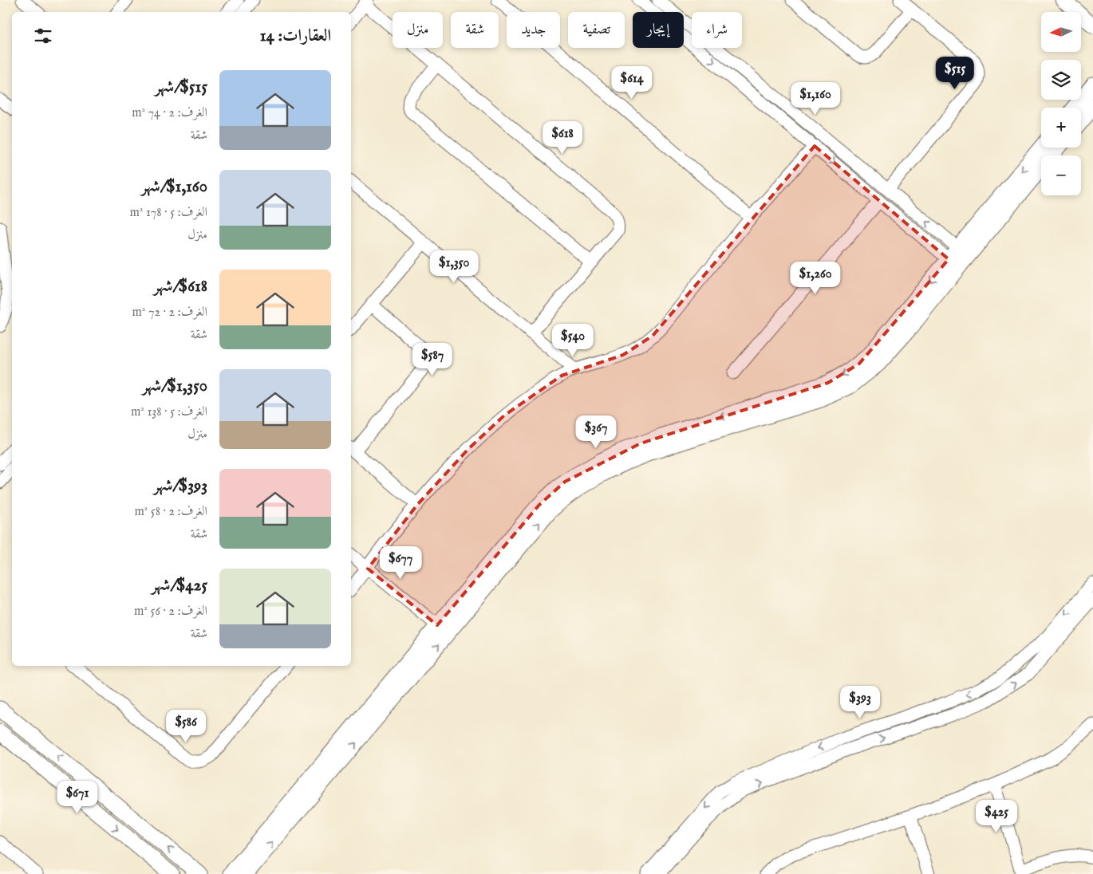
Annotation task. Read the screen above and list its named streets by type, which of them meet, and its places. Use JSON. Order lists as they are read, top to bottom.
{
  "north": "left",
  "page": {
    "map_buttons": ["+", "−"],
    "chip": [
      "شراء",
      "إيجار",
      "تصفية",
      "جديد",
      "شقة",
      "منزل"
    ],
    "heading": "العقارات: 14",
    "price": [
      "$515",
      "$614",
      "$1,160",
      "$618",
      "$1,350",
      "$1,260",
      "$540",
      "$587",
      "$367",
      "$677",
      "$393",
      "$586",
      "$671",
      "$425"
    ],
    "list": [
      {
        "name": "$515/شهر",
        "note": "الغرف: 2 · 74 m² · شقة"
      },
      {
        "name": "$1,160/شهر",
        "note": "الغرف: 5 · 178 m² · منزل"
      },
      {
        "name": "$618/شهر",
        "note": "الغرف: 2 · 72 m² · شقة"
      },
      {
        "name": "$1,350/شهر",
        "note": "الغرف: 5 · 138 m² · منزل"
      },
      {
        "name": "$393/شهر",
        "note": "الغرف: 2 · 58 m² · شقة"
      },
      {
        "name": "$425/شهر",
        "note": "الغرف: 2 · 56 m² · شقة"
      }
    ]
  }
}
